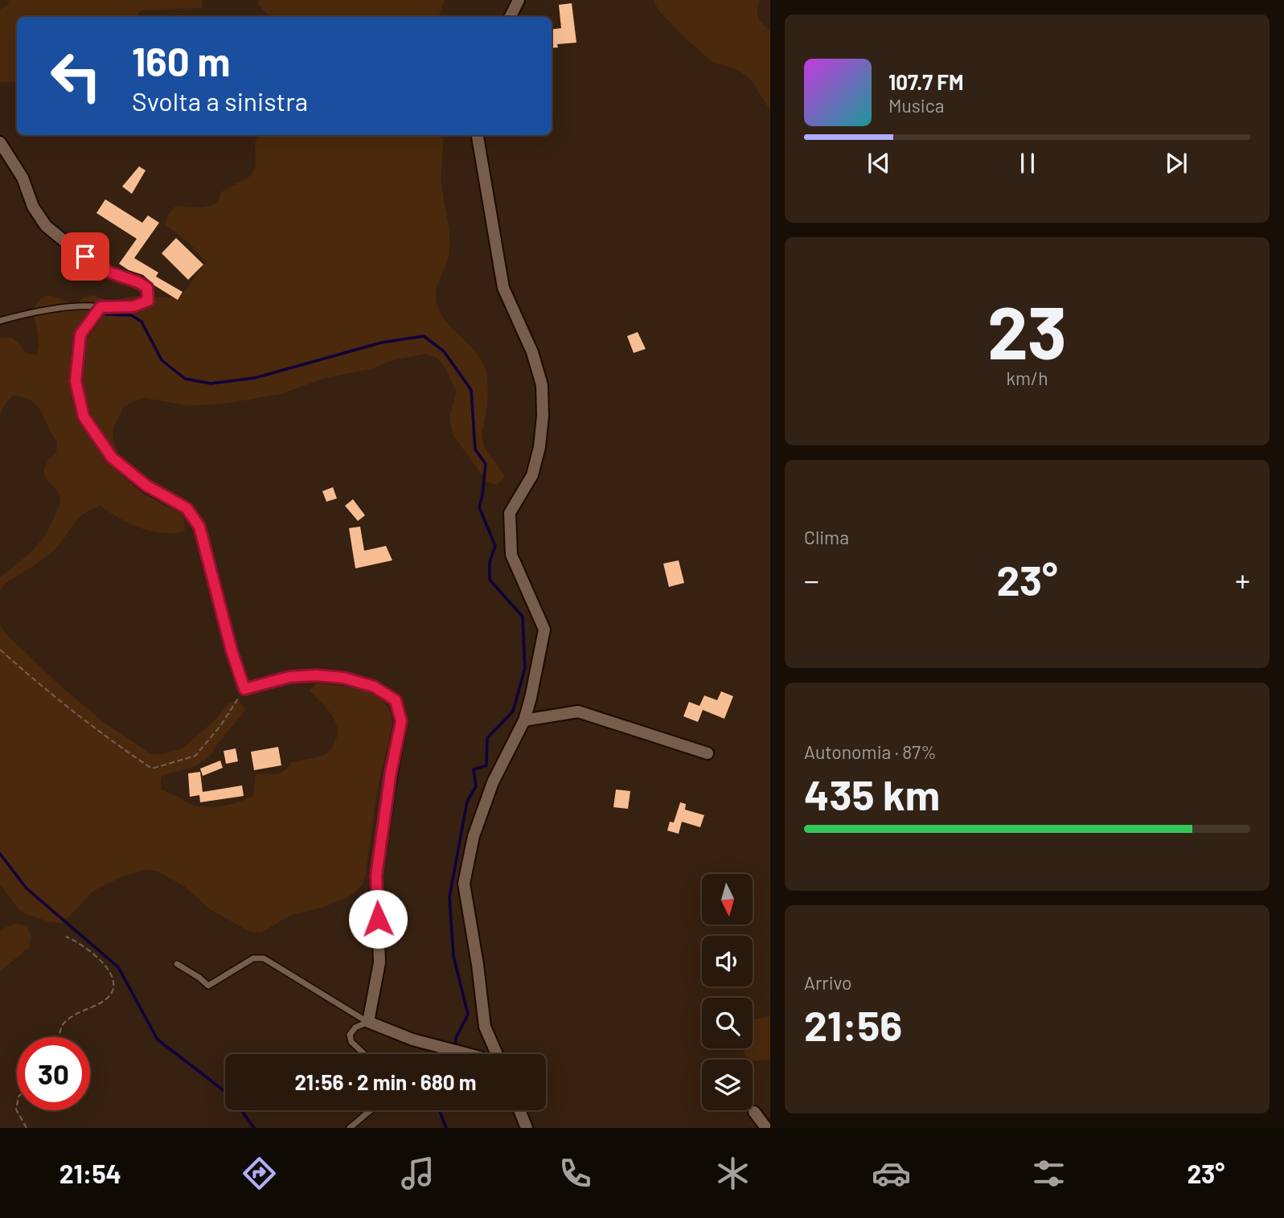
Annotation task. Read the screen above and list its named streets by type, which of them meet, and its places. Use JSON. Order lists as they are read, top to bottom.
{
  "north": "bottom",
  "page": {
    "turn": ["160 m", "Svolta a sinistra"],
    "song": ["107.7 FM", "Musica"],
    "tile": [
      ["23", "km/h"],
      "Clima",
      ["Autonomia · 87%", "435 km"],
      ["Arrivo", "21:56"]
    ],
    "heat": ["−", "23°", "+"],
    "limit": "30",
    "trip": "21:56 · 2 min · 680 m",
    "tabs": ["21:54", "23°"]
  }
}
